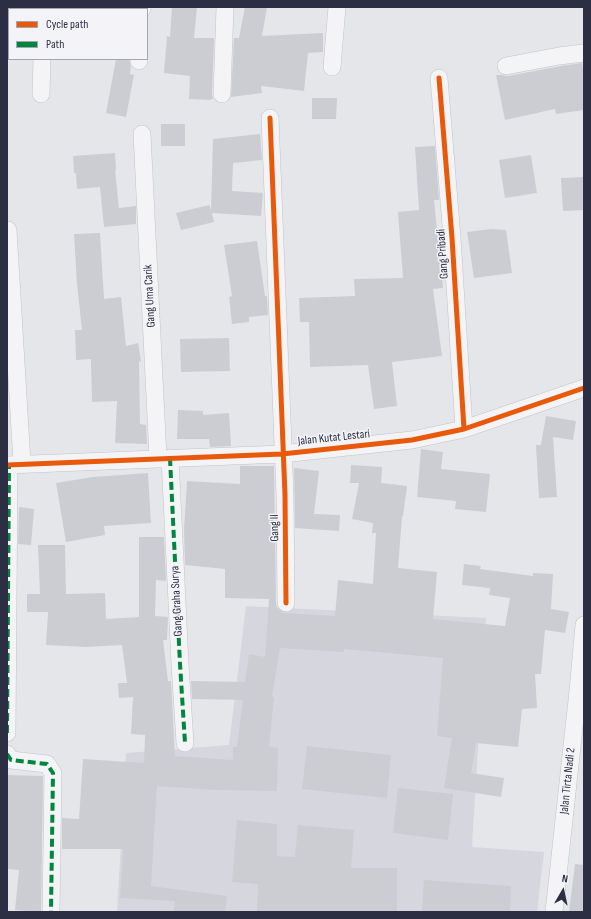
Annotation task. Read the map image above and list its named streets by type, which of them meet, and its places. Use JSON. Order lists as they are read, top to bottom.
{
  "streets": {
    "street": [
      "Gang Pribadi",
      "Gang Uma Carik",
      "Jalan Kutat Lestari",
      "Gang II",
      "Gang Graha Surya",
      "Jalan Tirta Nadi 2"
    ]
  },
  "crossings": [
    ["Gang Pribadi", "Jalan Kutat Lestari"],
    ["Gang Uma Carik", "Jalan Kutat Lestari"],
    ["Gang Uma Carik", "Gang Graha Surya"],
    ["Jalan Kutat Lestari", "Gang II"],
    ["Jalan Kutat Lestari", "Gang Graha Surya"]
  ],
  "legend": ["Cycle path", "Path"],
  "north": "top"
}
